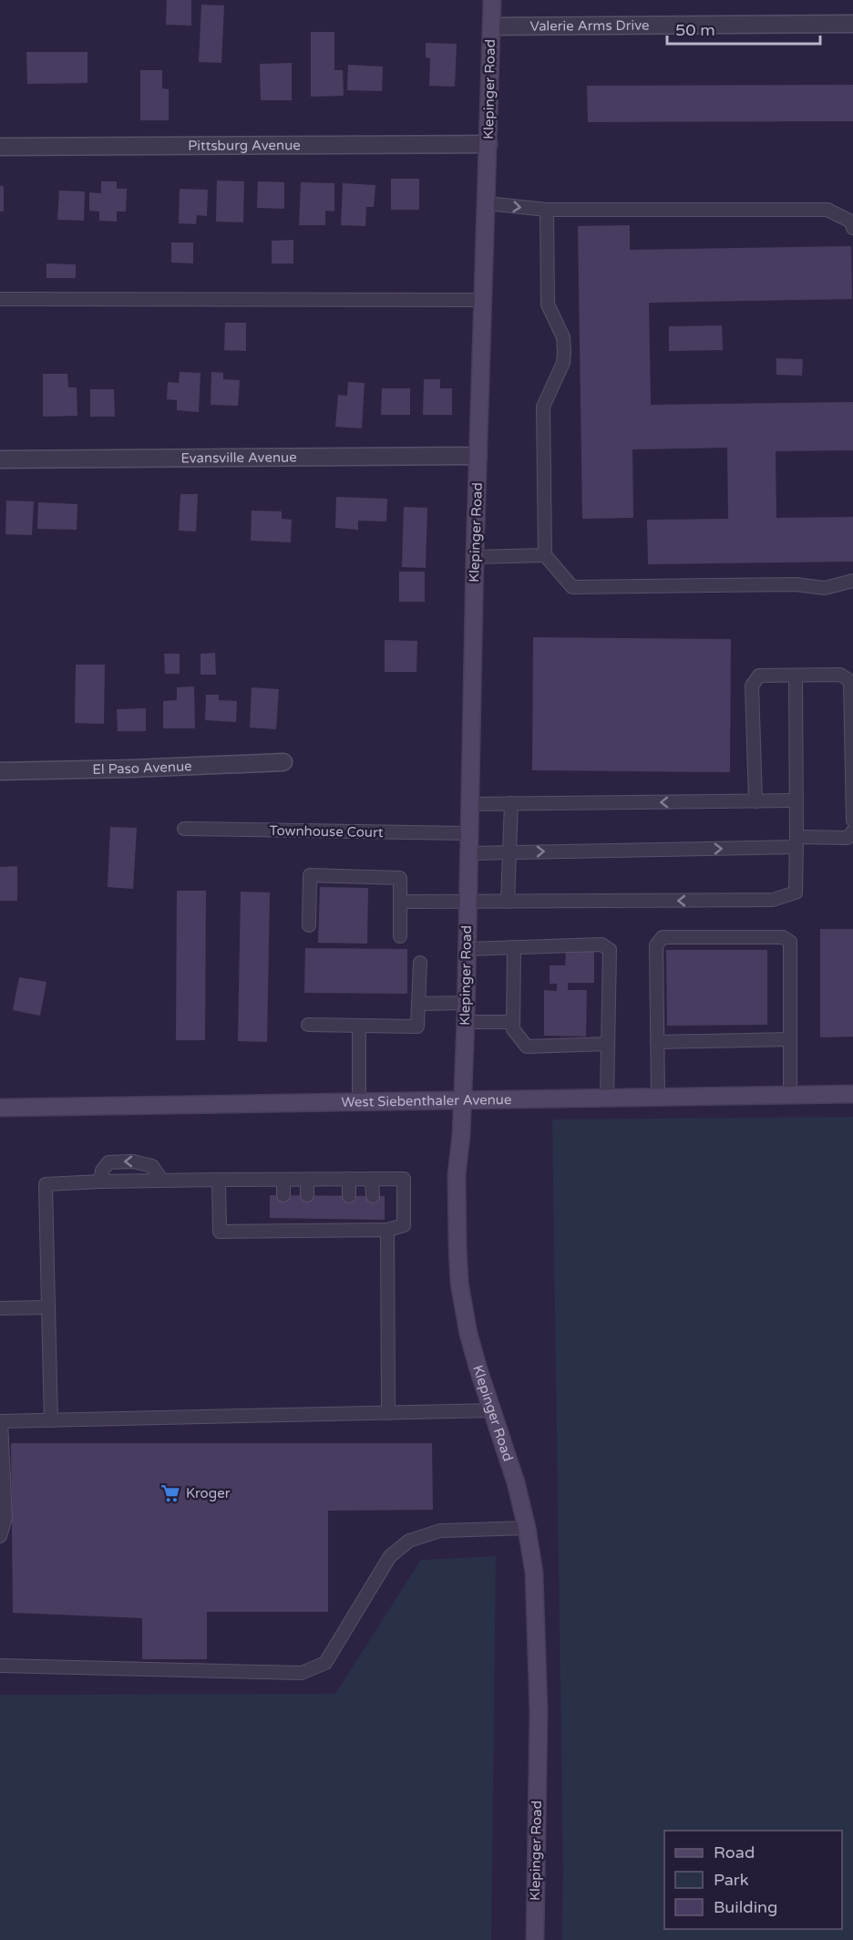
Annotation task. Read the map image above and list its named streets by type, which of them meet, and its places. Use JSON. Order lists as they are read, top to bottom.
{
  "streets": {
    "street": [
      "Valerie Arms Drive",
      "Klepinger Road",
      "Pittsburg Avenue",
      "Evansville Avenue",
      "El Paso Avenue",
      "West Siebenthaler Avenue"
    ],
    "lane": ["Townhouse Court"]
  },
  "crossings": [
    ["Valerie Arms Drive", "Klepinger Road"],
    ["Klepinger Road", "Pittsburg Avenue"],
    ["Klepinger Road", "Evansville Avenue"],
    ["Klepinger Road", "Townhouse Court"],
    ["Klepinger Road", "West Siebenthaler Avenue"]
  ],
  "places": {
    "supermarket": ["Kroger"]
  },
  "legend": ["Road", "Park", "Building"],
  "scale_bar": "50 m"
}
